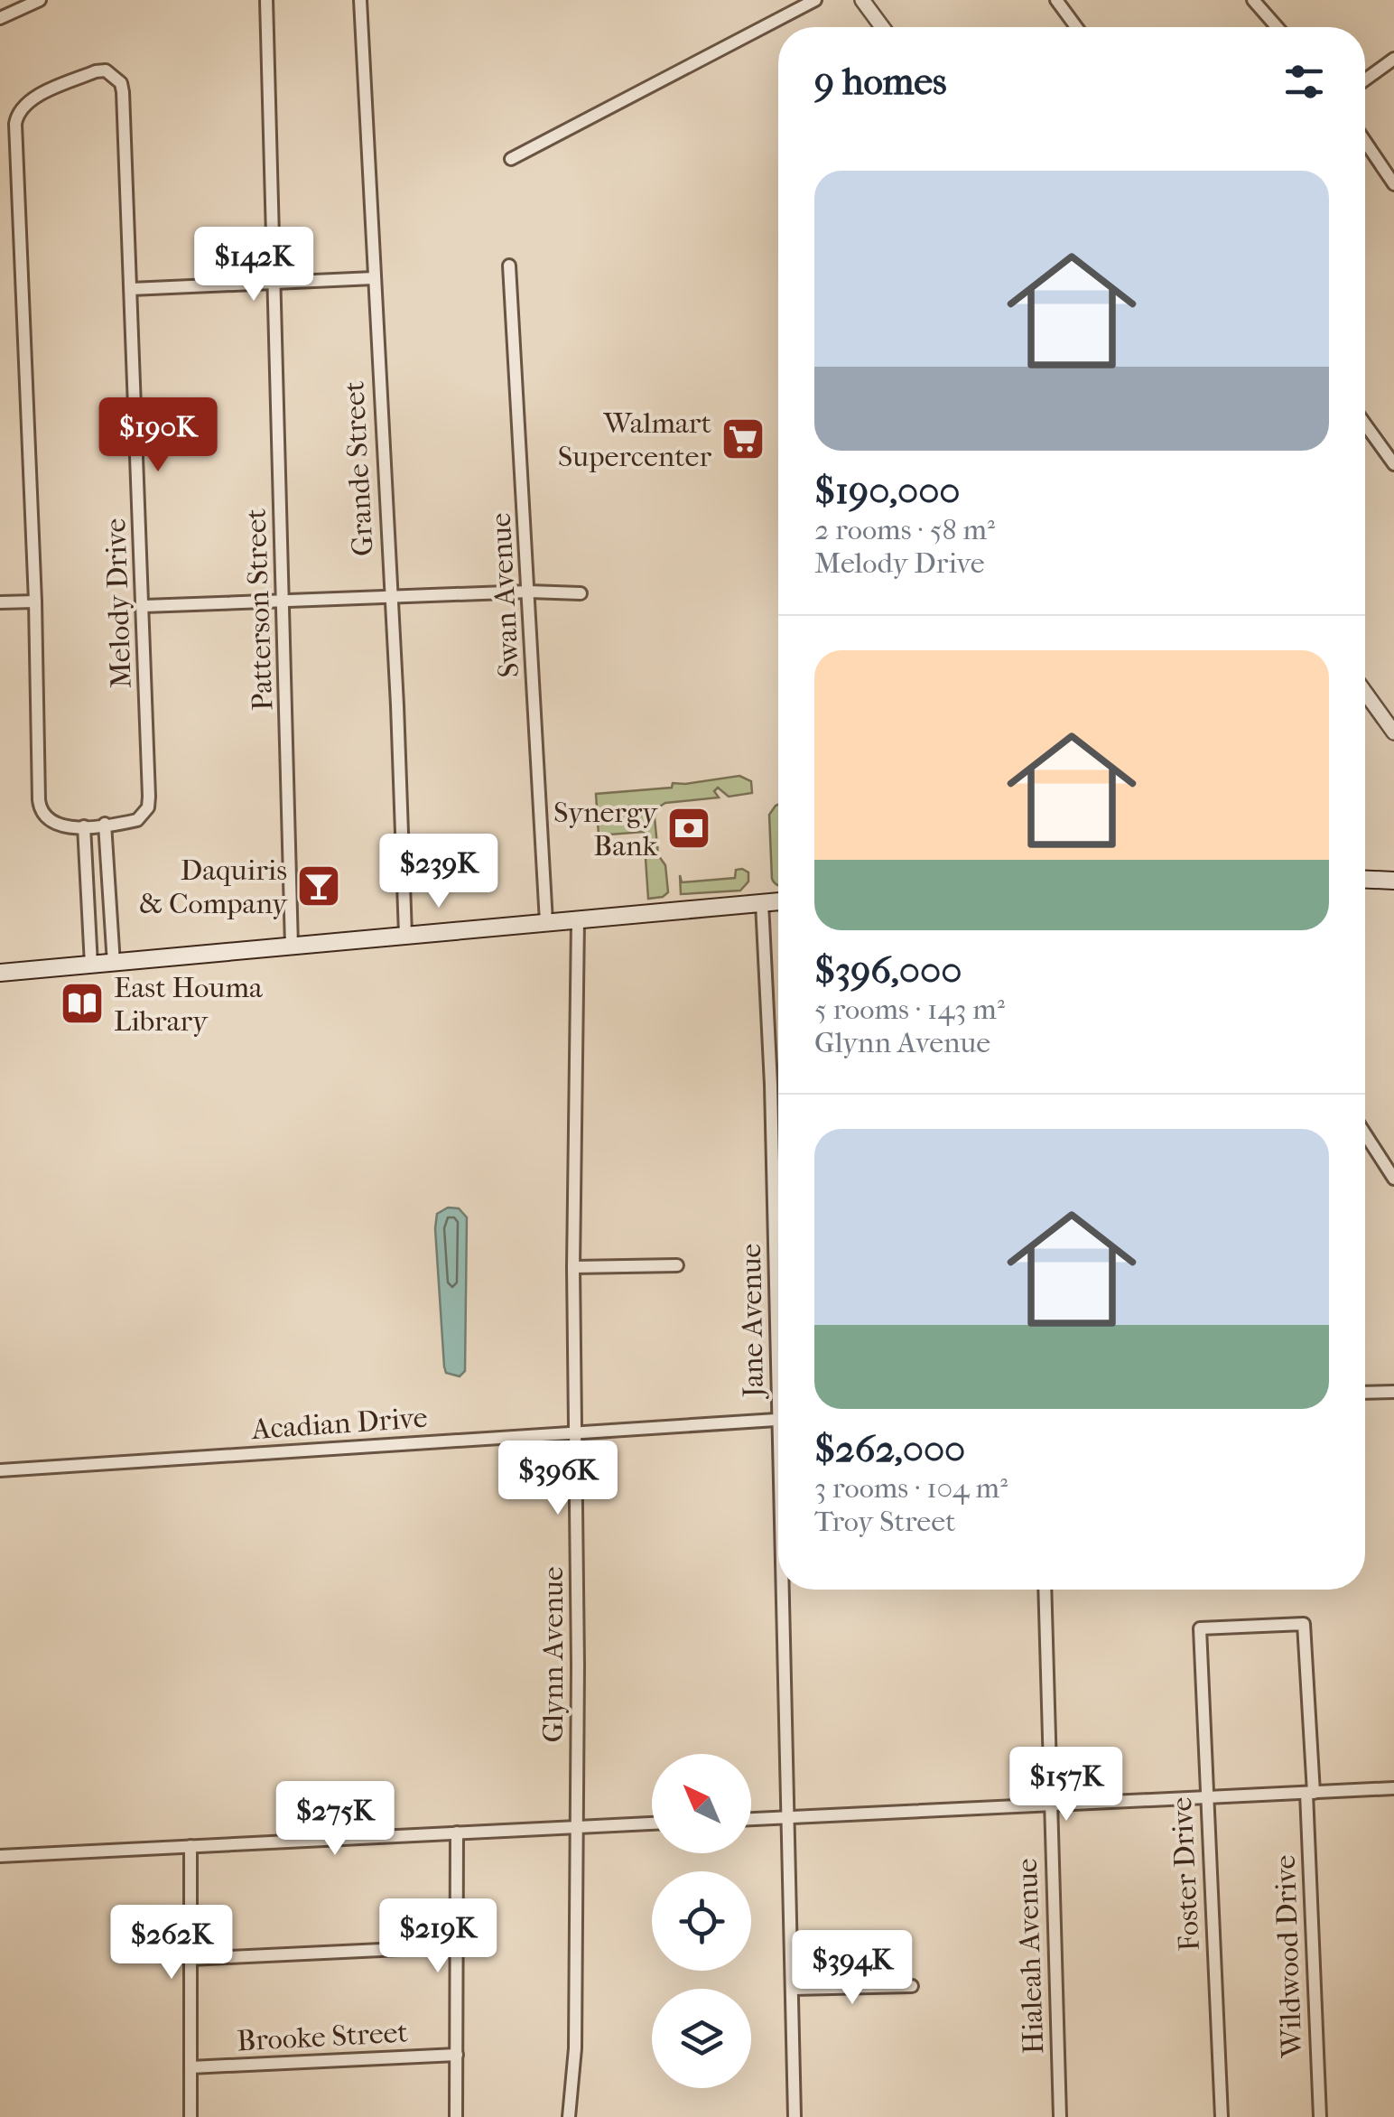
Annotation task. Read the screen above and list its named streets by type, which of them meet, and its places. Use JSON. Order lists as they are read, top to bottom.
{
  "streets": {
    "street": [
      "Grande Street",
      "Swan Avenue",
      "Melody Drive",
      "Patterson Street",
      "Jane Avenue",
      "Acadian Drive",
      "Glynn Avenue",
      "Foster Drive",
      "Hialeah Avenue",
      "Wildwood Drive",
      "Brooke Street"
    ]
  },
  "crossings": [
    ["Acadian Drive", "Glynn Avenue"],
    ["Foster Drive", "Wildwood Drive"]
  ],
  "places": {
    "supermarket": ["Walmart Supercenter"],
    "bank": ["Synergy Bank"],
    "bar": ["Daquiris & Company"],
    "library": ["East Houma Library"]
  },
  "north": "top left",
  "page": {
    "heading": "9 homes",
    "list": [
      {
        "name": "$190,000",
        "note": "2 rooms · 58 m² · Melody Drive"
      },
      {
        "name": "$396,000",
        "note": "5 rooms · 143 m² · Glynn Avenue"
      },
      {
        "name": "$262,000",
        "note": "3 rooms · 104 m² · Troy Street"
      }
    ],
    "price": [
      "$142K",
      "$190K",
      "$239K",
      "$396K",
      "$157K",
      "$275K",
      "$219K",
      "$262K",
      "$394K"
    ]
  }
}
